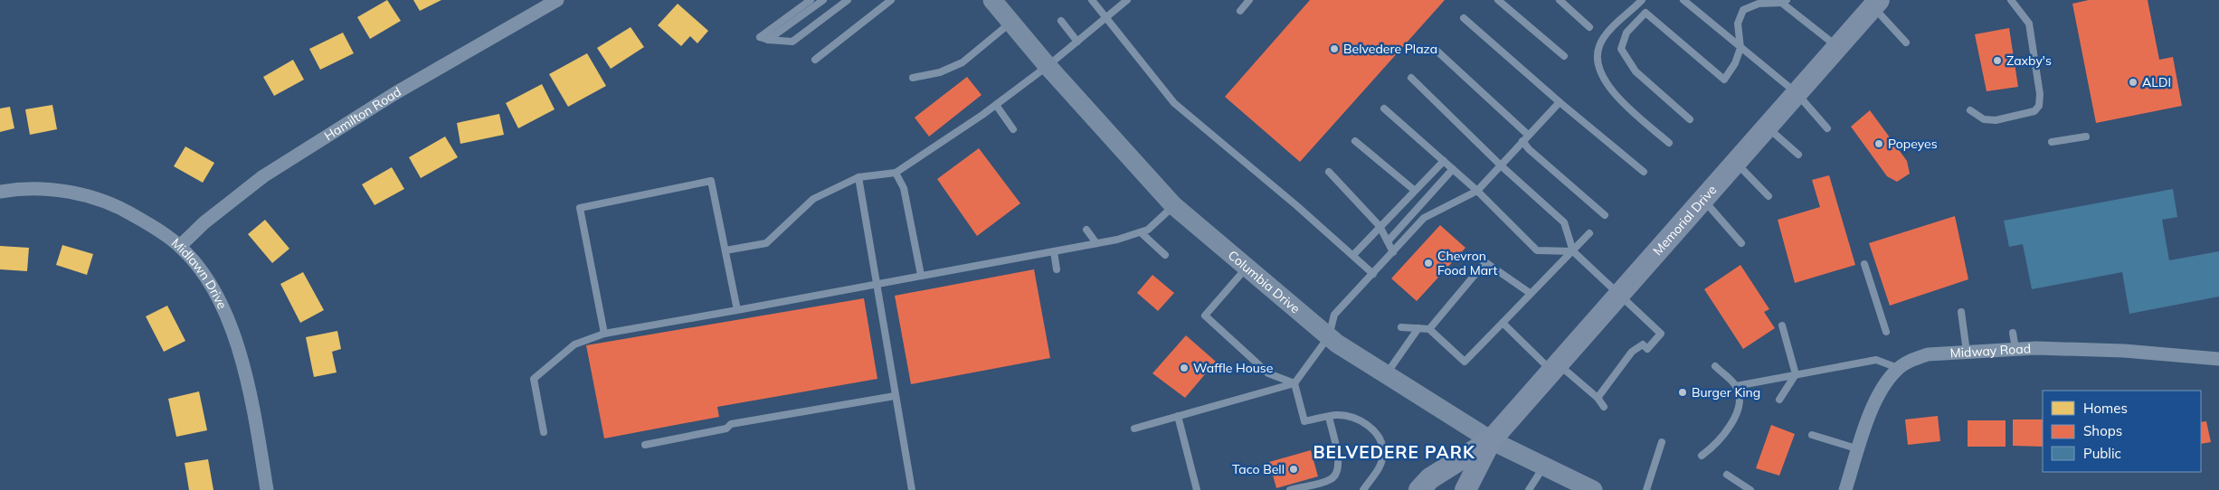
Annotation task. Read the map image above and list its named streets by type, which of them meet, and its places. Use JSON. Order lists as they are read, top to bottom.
{
  "streets": {
    "main road": ["Memorial Drive", "Columbia Drive"],
    "street": ["Hamilton Road", "Midlawn Drive", "Midway Road"]
  },
  "crossings": [
    ["Hamilton Road", "Midlawn Drive"],
    ["Memorial Drive", "Columbia Drive"]
  ],
  "districts": ["BELVEDERE PARK"],
  "places": [
    "Belvedere Plaza",
    "Zaxby's",
    "ALDI",
    "Popeyes",
    "Chevron Food Mart",
    "Waffle House",
    "Burger King",
    "Taco Bell"
  ],
  "legend": ["Homes", "Shops", "Public"]
}
